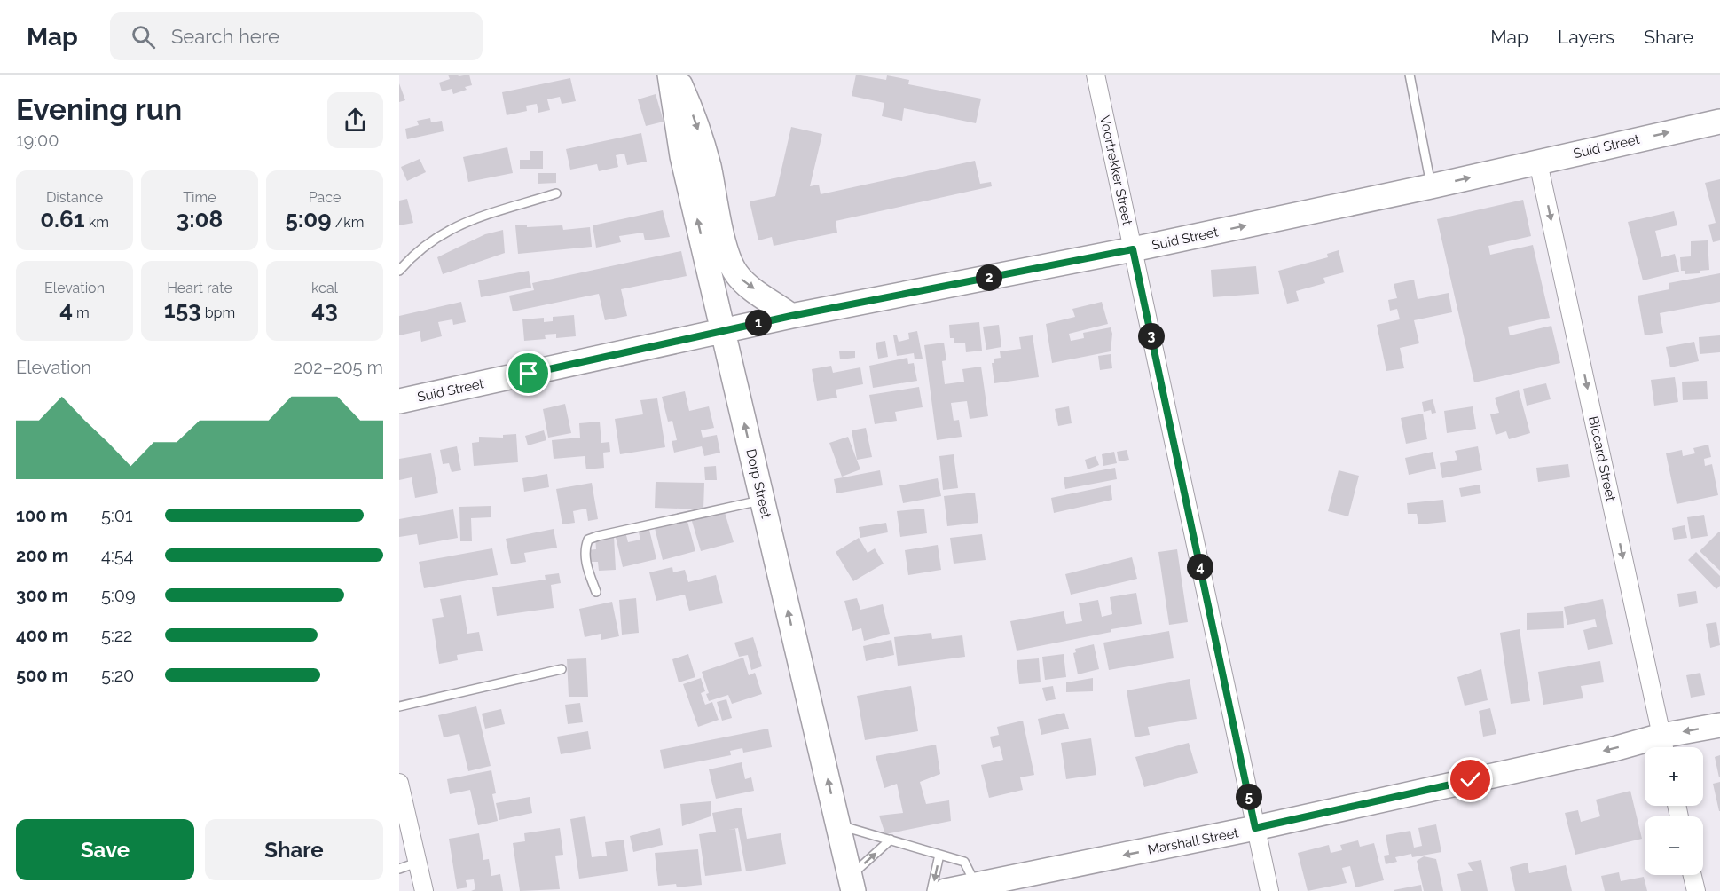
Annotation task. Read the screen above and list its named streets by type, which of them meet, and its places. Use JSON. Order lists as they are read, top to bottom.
{
  "streets": {
    "street": [
      "Suid Street",
      "Voortrekker Street",
      "Biccard Street",
      "Dorp Street",
      "Marshall Street"
    ]
  },
  "crossings": [
    ["Suid Street", "Voortrekker Street"],
    ["Suid Street", "Biccard Street"],
    ["Suid Street", "Dorp Street"],
    ["Voortrekker Street", "Marshall Street"],
    ["Biccard Street", "Marshall Street"]
  ],
  "one_way": ["Suid Street", "Biccard Street", "Marshall Street"],
  "page": {
    "header": "Map",
    "search": "Search here",
    "nav": ["Map", "Layers", "Share"],
    "heading": ["Evening run", "19:00"],
    "stats": [
      ["Distance", "0.61 km"],
      ["Time", "3:08"],
      ["Pace", "5:09 /km"],
      ["Elevation", "4 m"],
      ["Heart rate", "153 bpm"],
      ["kcal", "43"]
    ],
    "pins": [
      "2",
      "1",
      "3",
      "4",
      "5"
    ],
    "chart": ["Elevation", "202–205 m"],
    "list": [
      {
        "name": "100 m",
        "note": "5:01"
      },
      {
        "name": "200 m",
        "note": "4:54"
      },
      {
        "name": "300 m",
        "note": "5:09"
      },
      {
        "name": "400 m",
        "note": "5:22"
      },
      {
        "name": "500 m",
        "note": "5:20"
      }
    ],
    "map_buttons": ["+", "−"],
    "buttons": ["Save", "Share"]
  }
}
